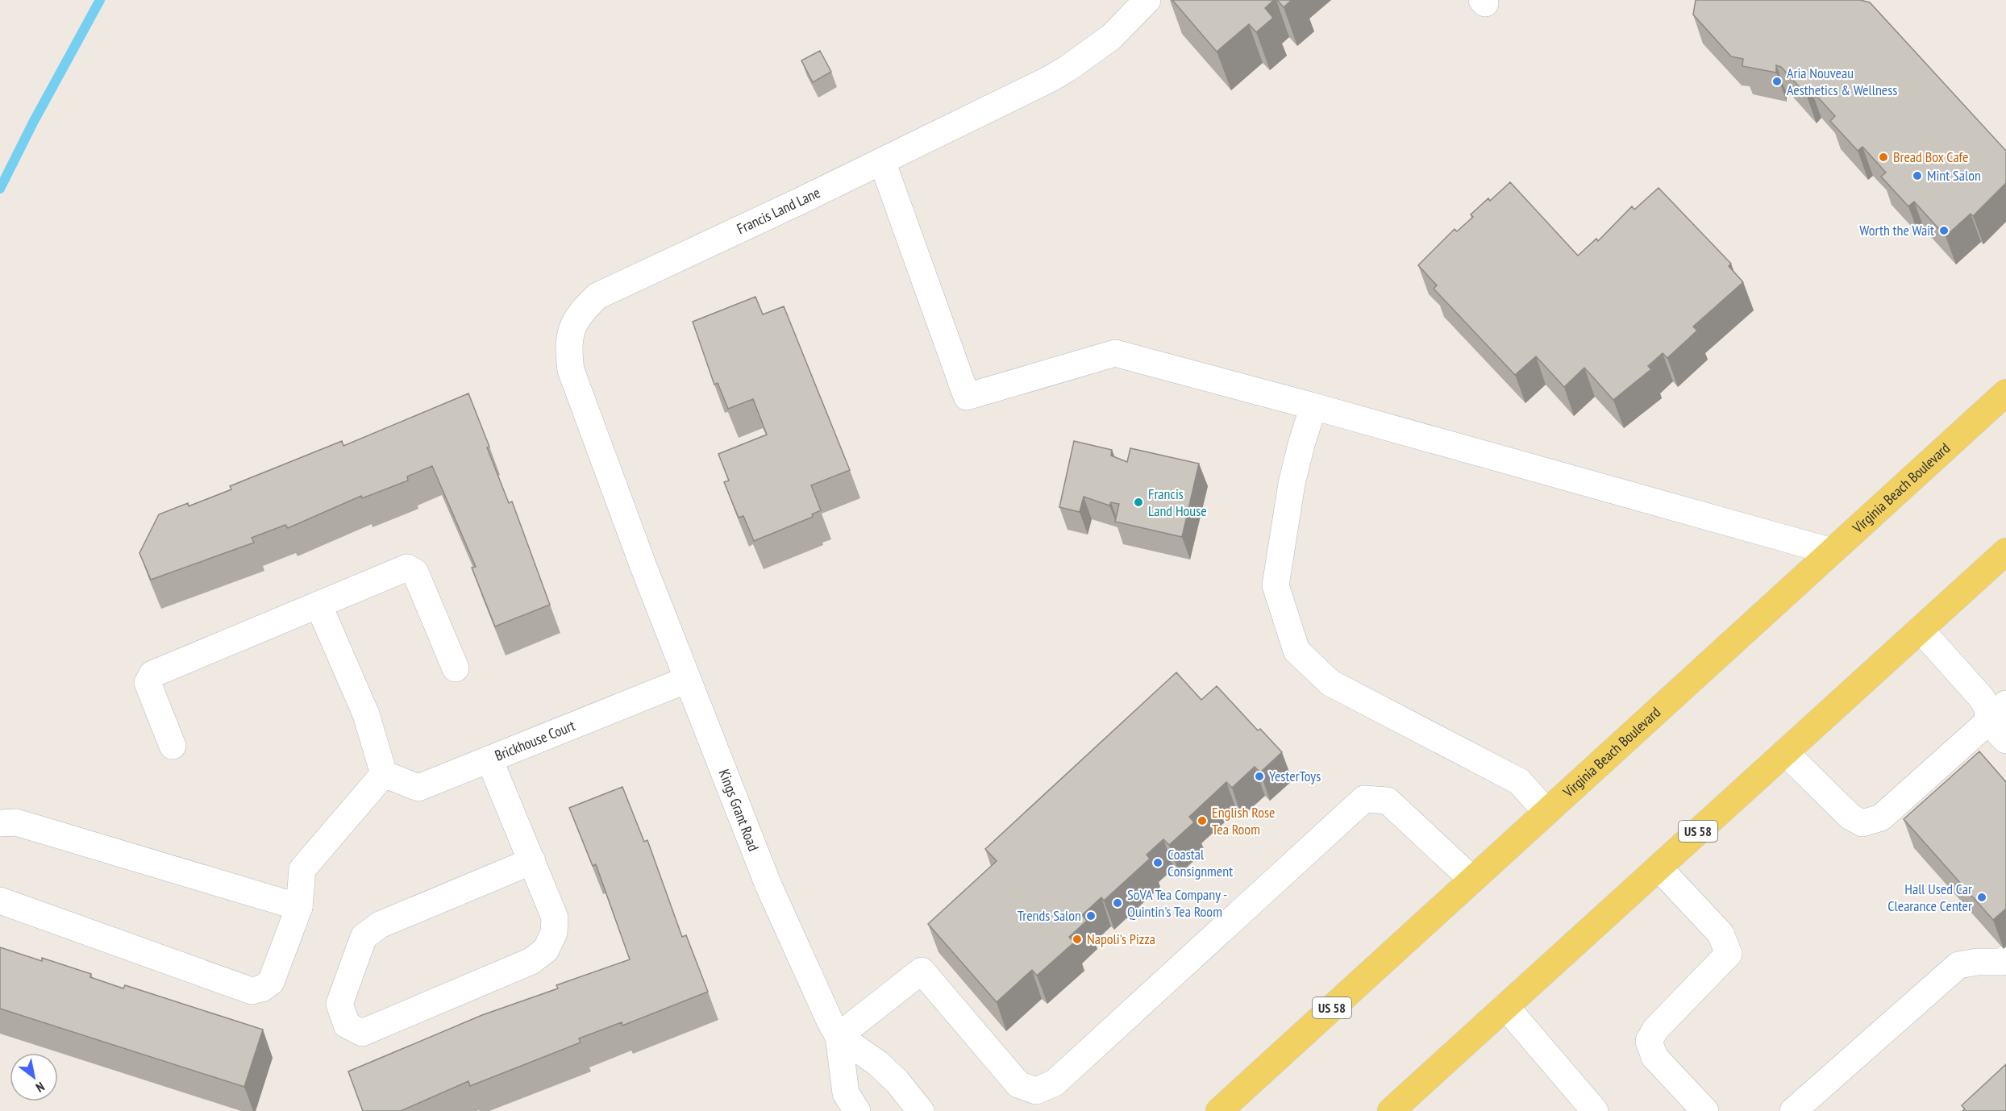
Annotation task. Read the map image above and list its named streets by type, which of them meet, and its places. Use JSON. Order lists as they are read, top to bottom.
{
  "streets": {
    "main road": ["Virginia Beach Boulevard", "US 58"],
    "street": ["Francis Land Lane", "Brickhouse Court", "Kings Grant Road"]
  },
  "crossings": [
    ["Francis Land Lane", "Kings Grant Road"],
    ["Brickhouse Court", "Kings Grant Road"]
  ],
  "places": [
    "Aria Nouveau Aesthetics & Wellness",
    "Bread Box Cafe",
    "Mint Salon",
    "Worth the Wait",
    "Francis Land House",
    "YesterToys",
    "English Rose Tea Room",
    "Coastal Consignment",
    "Hall Used Car Clearance Center",
    "SoVA Tea Company - Quintin's Tea Room",
    "Trends Salon",
    "Napoli's Pizza"
  ],
  "north": "bottom right"
}
